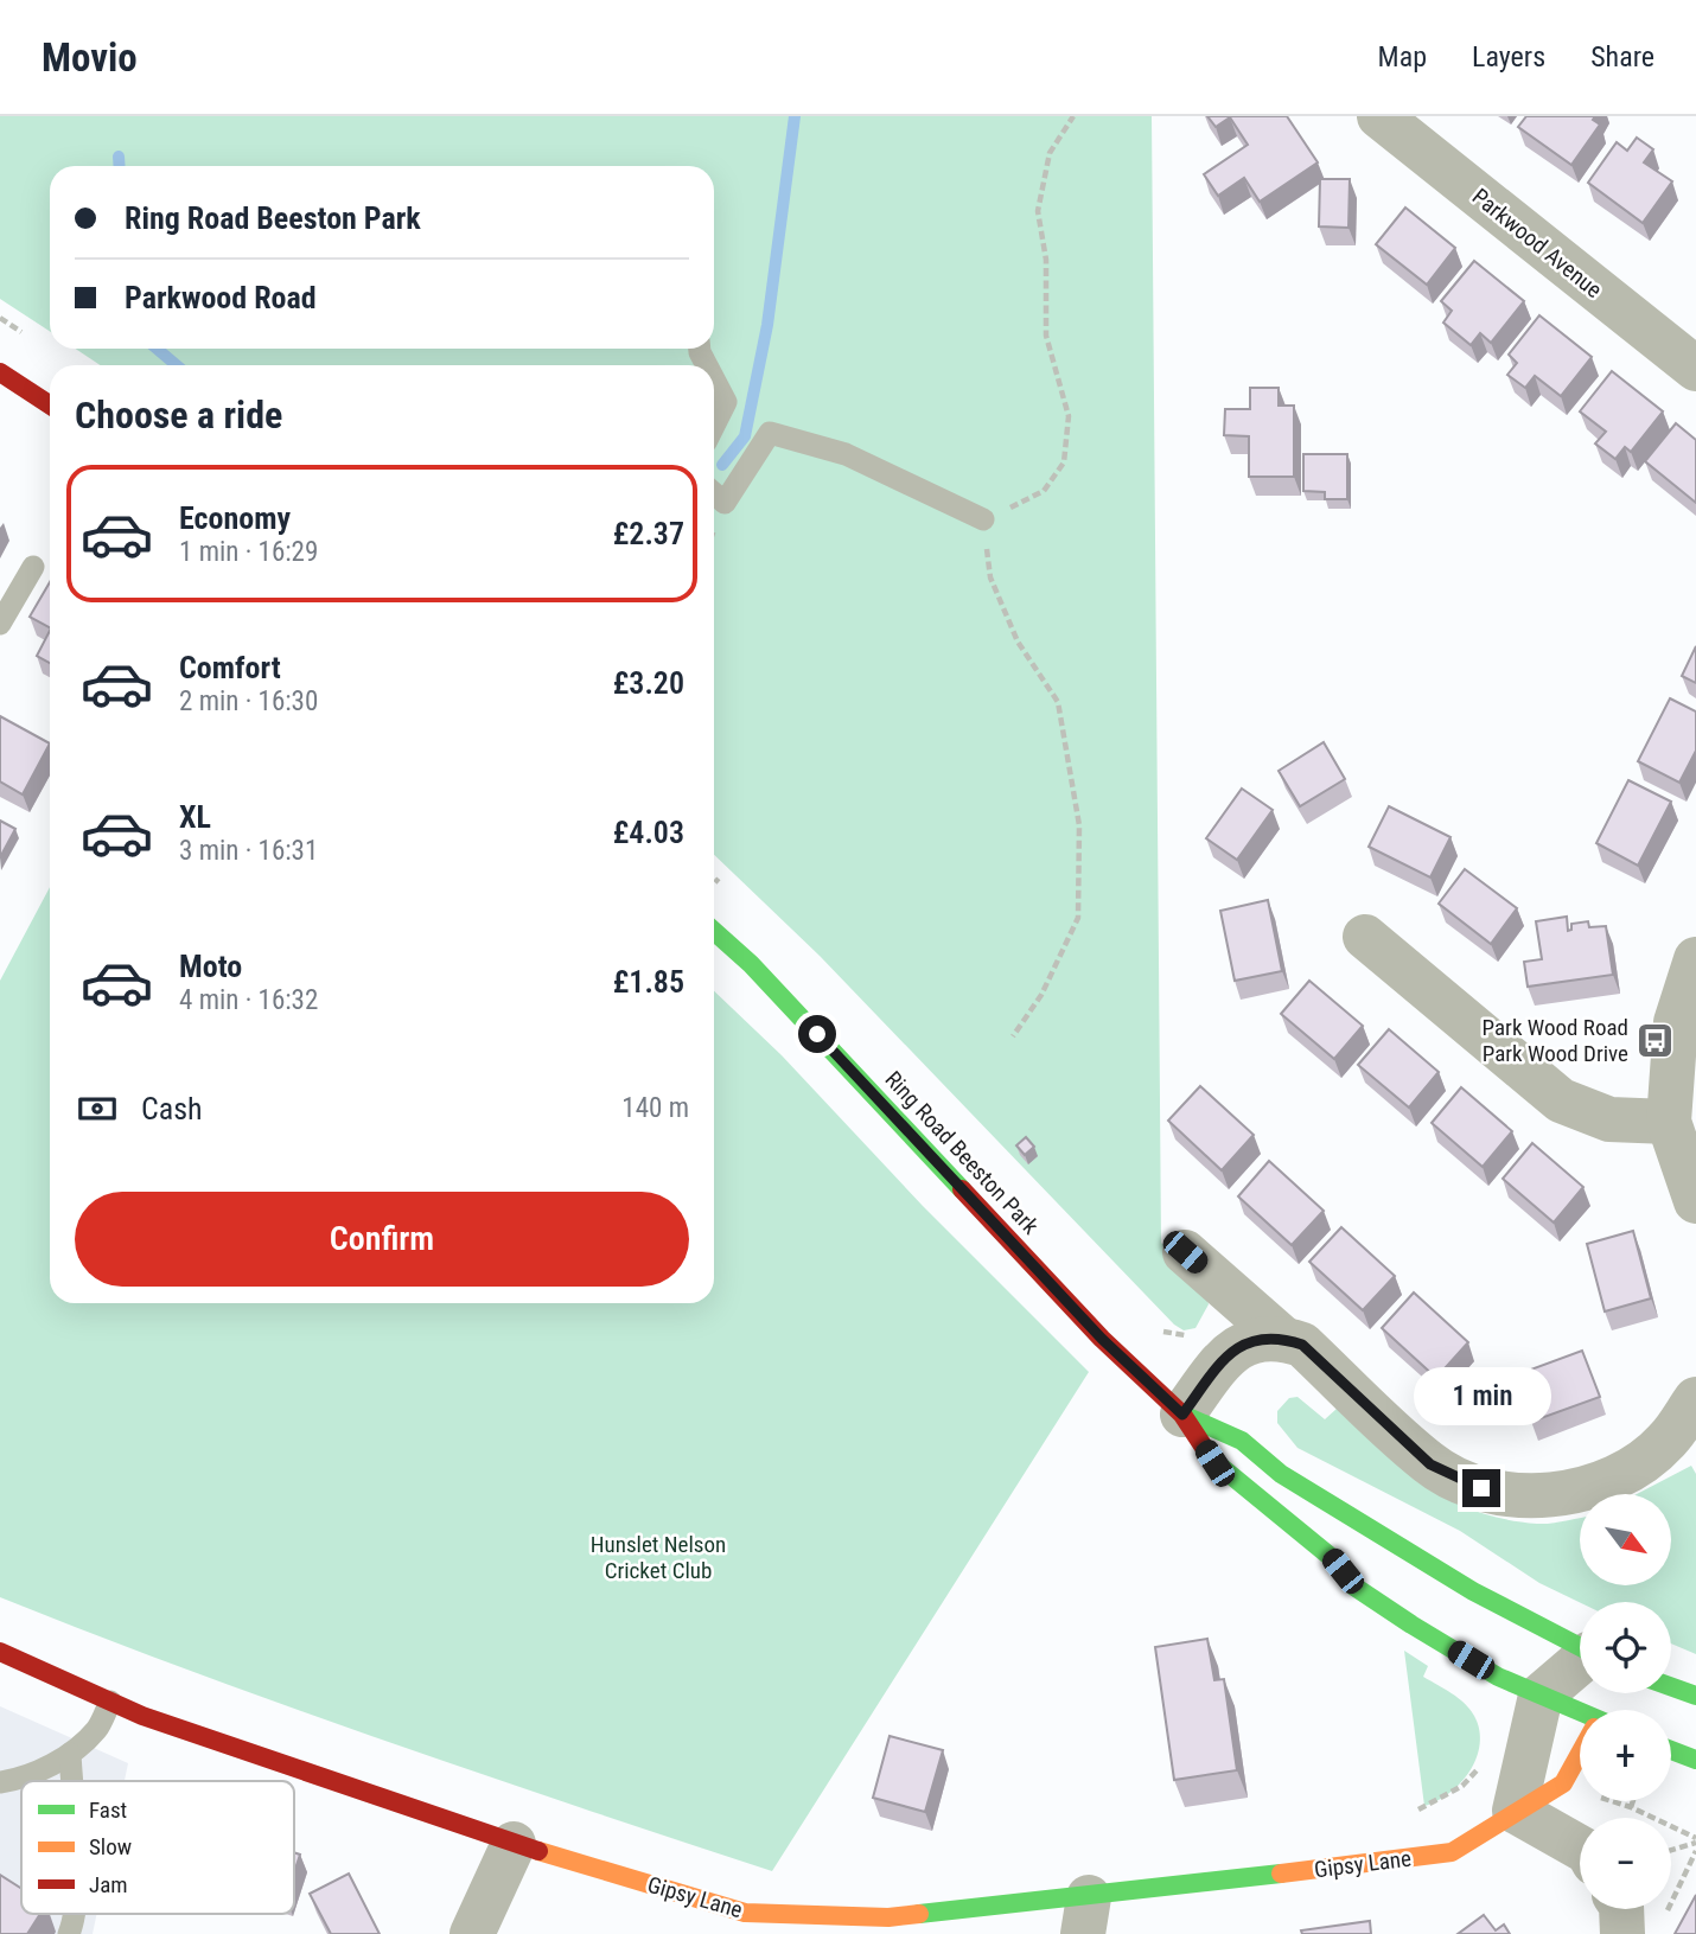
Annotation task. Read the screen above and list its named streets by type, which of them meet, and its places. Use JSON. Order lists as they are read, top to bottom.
{
  "streets": {
    "street": ["Parkwood Avenue", "Ring Road Beeston Park", "Gipsy Lane"]
  },
  "parks": ["Hunslet Nelson Cricket Club"],
  "places": {
    "bus stop": ["Park Wood Road Park Wood Drive"]
  },
  "legend": ["Fast", "Slow", "Jam"],
  "north": "bottom right",
  "page": {
    "header": "Movio",
    "nav": ["Map", "Layers", "Share"],
    "banner": ["Ring Road Beeston Park", "Parkwood Road"],
    "heading": "Choose a ride",
    "list": [
      {
        "name": "Economy",
        "note": "1 min · 16:29",
        "value": "£2.37"
      },
      {
        "name": "Comfort",
        "note": "2 min · 16:30",
        "value": "£3.20"
      },
      {
        "name": "XL",
        "note": "3 min · 16:31",
        "value": "£4.03"
      },
      {
        "name": "Moto",
        "note": "4 min · 16:32",
        "value": "£1.85"
      }
    ],
    "pay": ["Cash", "140 m"],
    "buttons": "Confirm",
    "bubble": "1 min",
    "map_buttons": ["+", "−"]
  }
}
